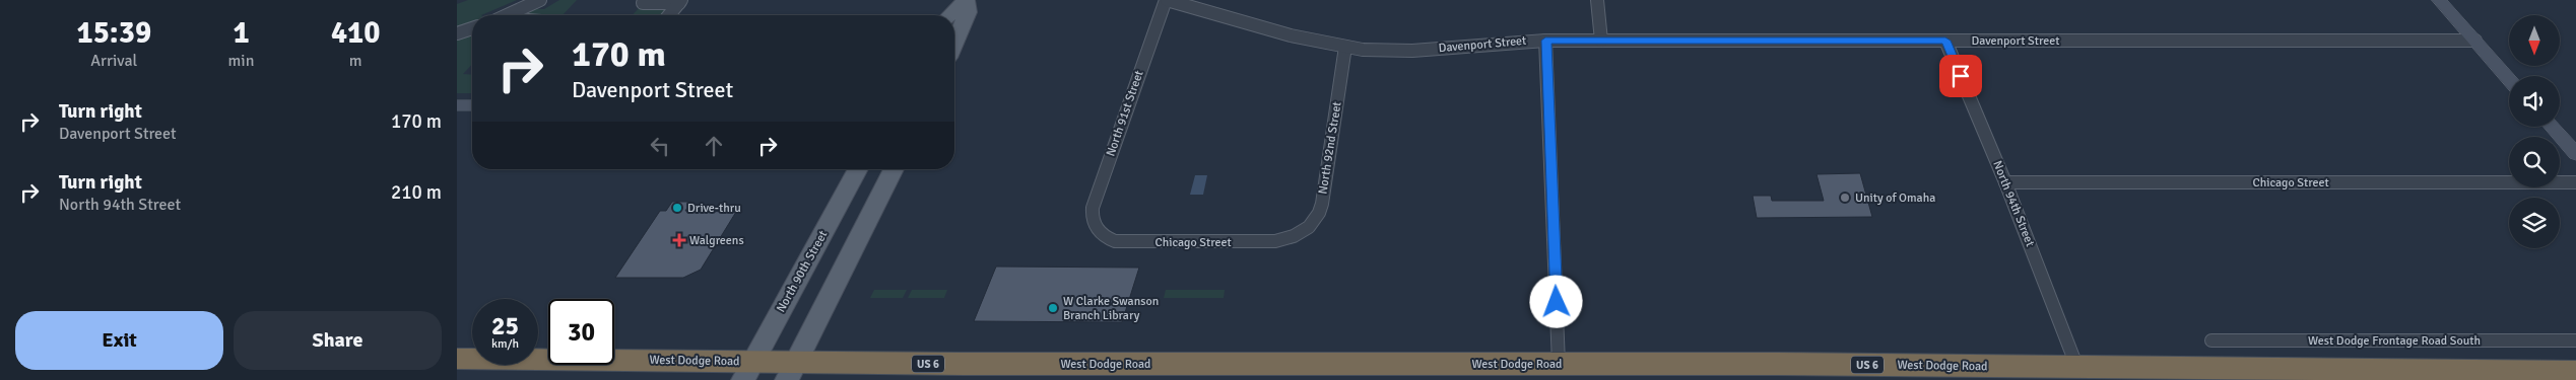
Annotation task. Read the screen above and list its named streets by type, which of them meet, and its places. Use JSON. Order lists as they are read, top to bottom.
{
  "streets": {
    "highway": ["West Dodge Road", "US 6"],
    "main road": ["North 90th Street"],
    "street": [
      "Davenport Street",
      "North 91st Street",
      "North 92nd Street",
      "Chicago Street",
      "North 94th Street",
      "West Dodge Frontage Road South"
    ]
  },
  "crossings": [
    ["Davenport Street", "North 91st Street"],
    ["Davenport Street", "North 92nd Street"],
    ["Davenport Street", "North 94th Street"],
    ["North 91st Street", "Chicago Street"],
    ["North 92nd Street", "Chicago Street"],
    ["Chicago Street", "North 94th Street"],
    ["North 94th Street", "West Dodge Road"],
    ["North 90th Street", "West Dodge Road"]
  ],
  "places": {
    "other": ["Unity of Omaha", "Drive-thru", "W Clarke Swanson Branch Library"],
    "health": ["Walgreens"]
  },
  "north": "bottom",
  "page": {
    "eta": [
      "15:39",
      "Arrival",
      "1",
      "min",
      "410",
      "m"
    ],
    "turn": ["170 m", "Davenport Street"],
    "list": [
      {
        "name": "Turn right",
        "note": "Davenport Street",
        "value": "170 m"
      },
      {
        "name": "Turn right",
        "note": "North 94th Street",
        "value": "210 m"
      }
    ],
    "speed": "25 km/h",
    "limit": "30",
    "buttons": ["Exit", "Share"]
  }
}
